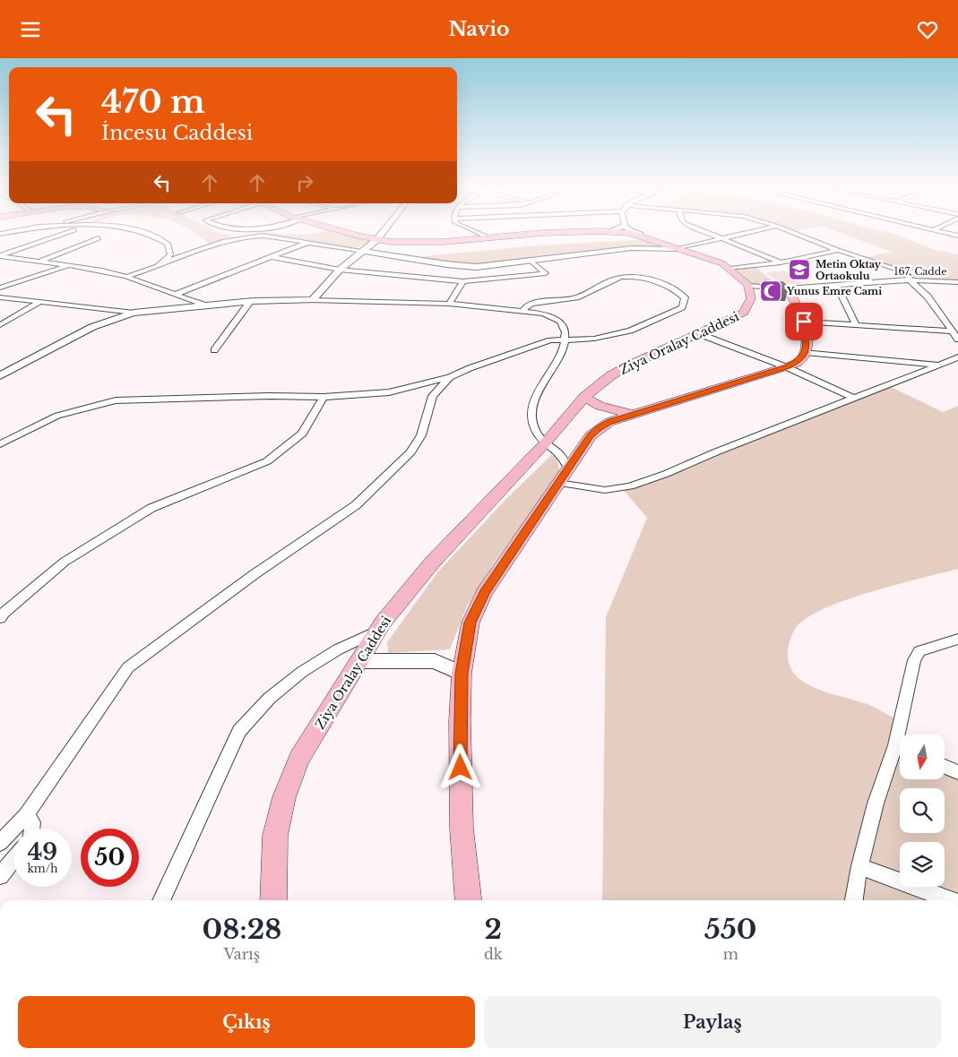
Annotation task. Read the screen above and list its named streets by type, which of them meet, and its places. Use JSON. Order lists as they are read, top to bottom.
{
  "streets": {
    "main road": ["Ziya Oralay Caddesi"],
    "street": ["167. Cadde"]
  },
  "crossings": [
    ["167. Cadde", "Ziya Oralay Caddesi"]
  ],
  "places": {
    "school or university": ["Metin Oktay Ortaokulu"],
    "mosque": ["Yunus Emre Cami"]
  },
  "north": "bottom",
  "page": {
    "header": "Navio",
    "turn": ["470 m", "İncesu Caddesi"],
    "speed": "49 km/h",
    "limit": "50",
    "eta": [
      "08:28",
      "Varış",
      "2",
      "dk",
      "550",
      "m"
    ],
    "buttons": ["Çıkış", "Paylaş"]
  }
}
